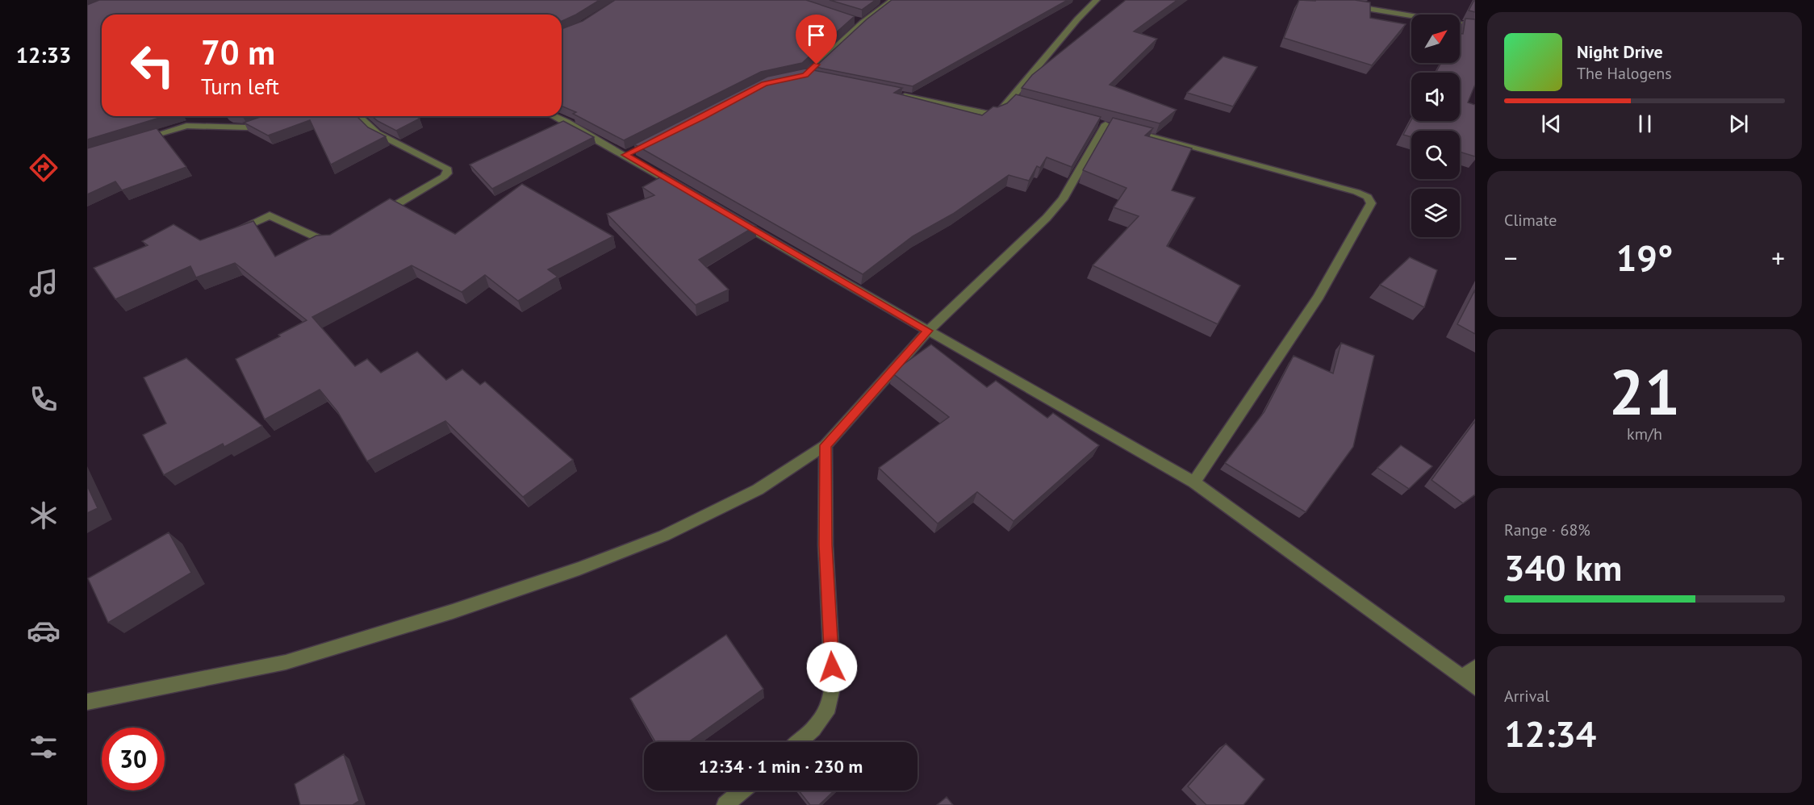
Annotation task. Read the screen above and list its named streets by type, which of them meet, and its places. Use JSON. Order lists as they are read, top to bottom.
{
  "north": "top right",
  "page": {
    "tabs": "12:33",
    "turn": ["70 m", "Turn left"],
    "song": ["Night Drive", "The Halogens"],
    "tile": [
      "Climate",
      ["21", "km/h"],
      ["Range · 68%", "340 km"],
      ["Arrival", "12:34"]
    ],
    "heat": ["−", "19°", "+"],
    "limit": "30",
    "trip": "12:34 · 1 min · 230 m"
  }
}
